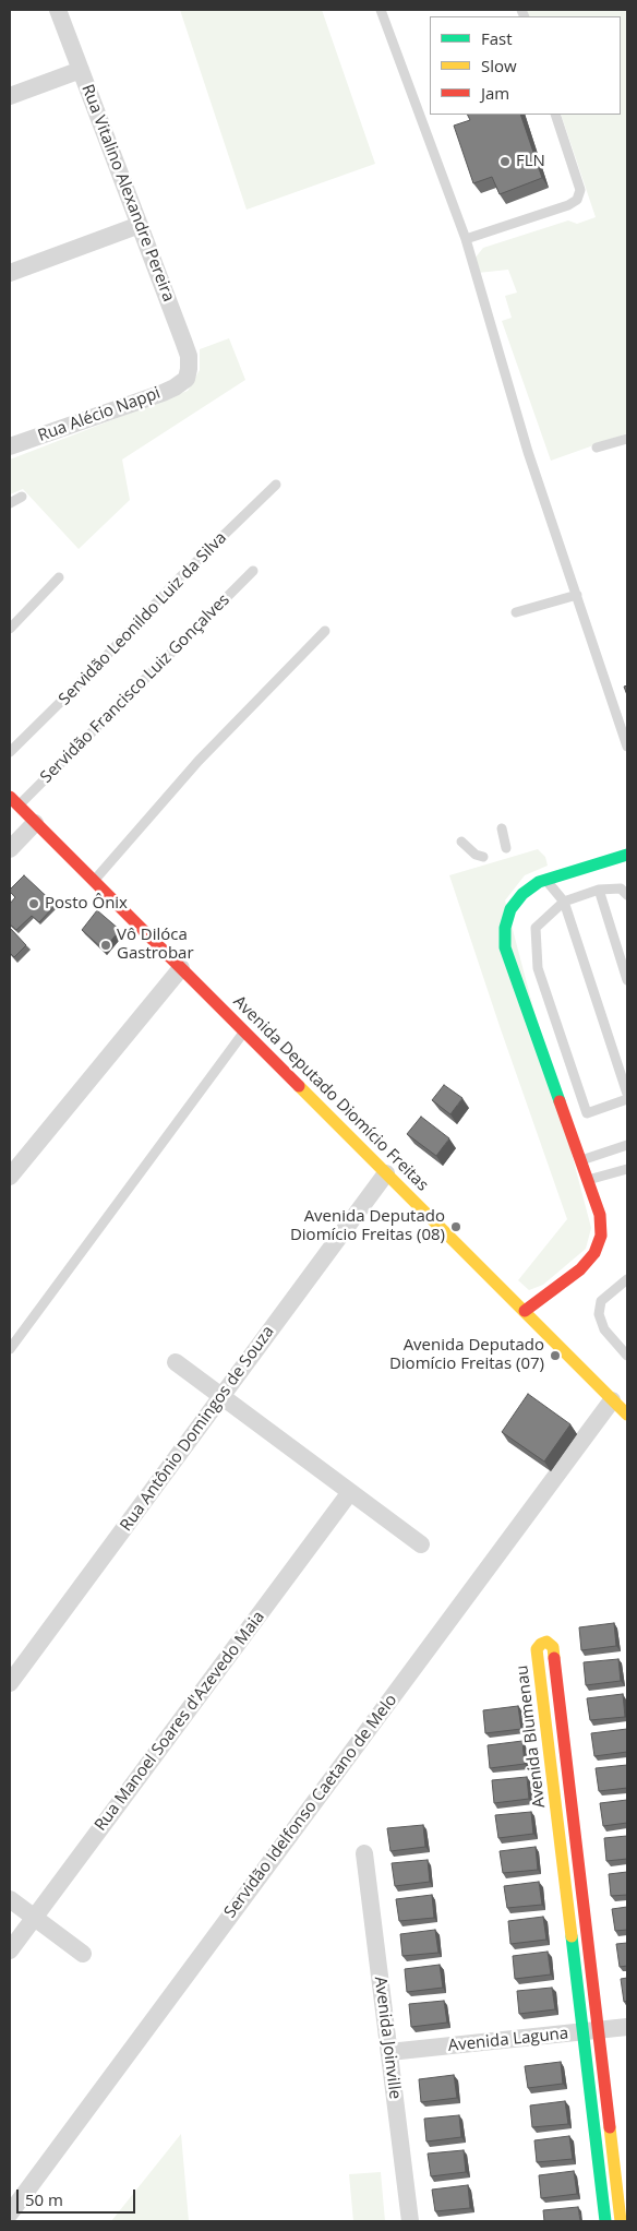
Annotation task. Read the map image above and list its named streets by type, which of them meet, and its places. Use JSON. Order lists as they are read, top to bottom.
{
  "streets": {
    "street": [
      "Rua Vitalino Alexandre Pereira",
      "Rua Alécio Nappi",
      "Avenida Deputado Diomício Freitas",
      "Rua Antônio Domingos de Souza",
      "Rua Manoel Soares d'Azevedo Maia",
      "Avenida Blumenau",
      "Servidão Idelfonso Caetano de Melo",
      "Avenida Joinville",
      "Avenida Laguna"
    ],
    "lane": ["Servidão Leonildo Luiz da Silva", "Servidão Francisco Luiz Gonçalves"]
  },
  "crossings": [
    ["Rua Vitalino Alexandre Pereira", "Rua Alécio Nappi"],
    ["Servidão Francisco Luiz Gonçalves", "Avenida Deputado Diomício Freitas"],
    ["Avenida Deputado Diomício Freitas", "Rua Antônio Domingos de Souza"],
    ["Avenida Deputado Diomício Freitas", "Servidão Idelfonso Caetano de Melo"],
    ["Avenida Blumenau", "Avenida Laguna"],
    ["Avenida Joinville", "Avenida Laguna"]
  ],
  "places": [
    "FLN",
    "Posto Ônix",
    "Vô Dilóca Gastrobar",
    "Avenida Deputado Diomício Freitas (08)",
    "Avenida Deputado Diomício Freitas (07)"
  ],
  "legend": ["Fast", "Slow", "Jam"],
  "scale_bar": "50 m"
}
